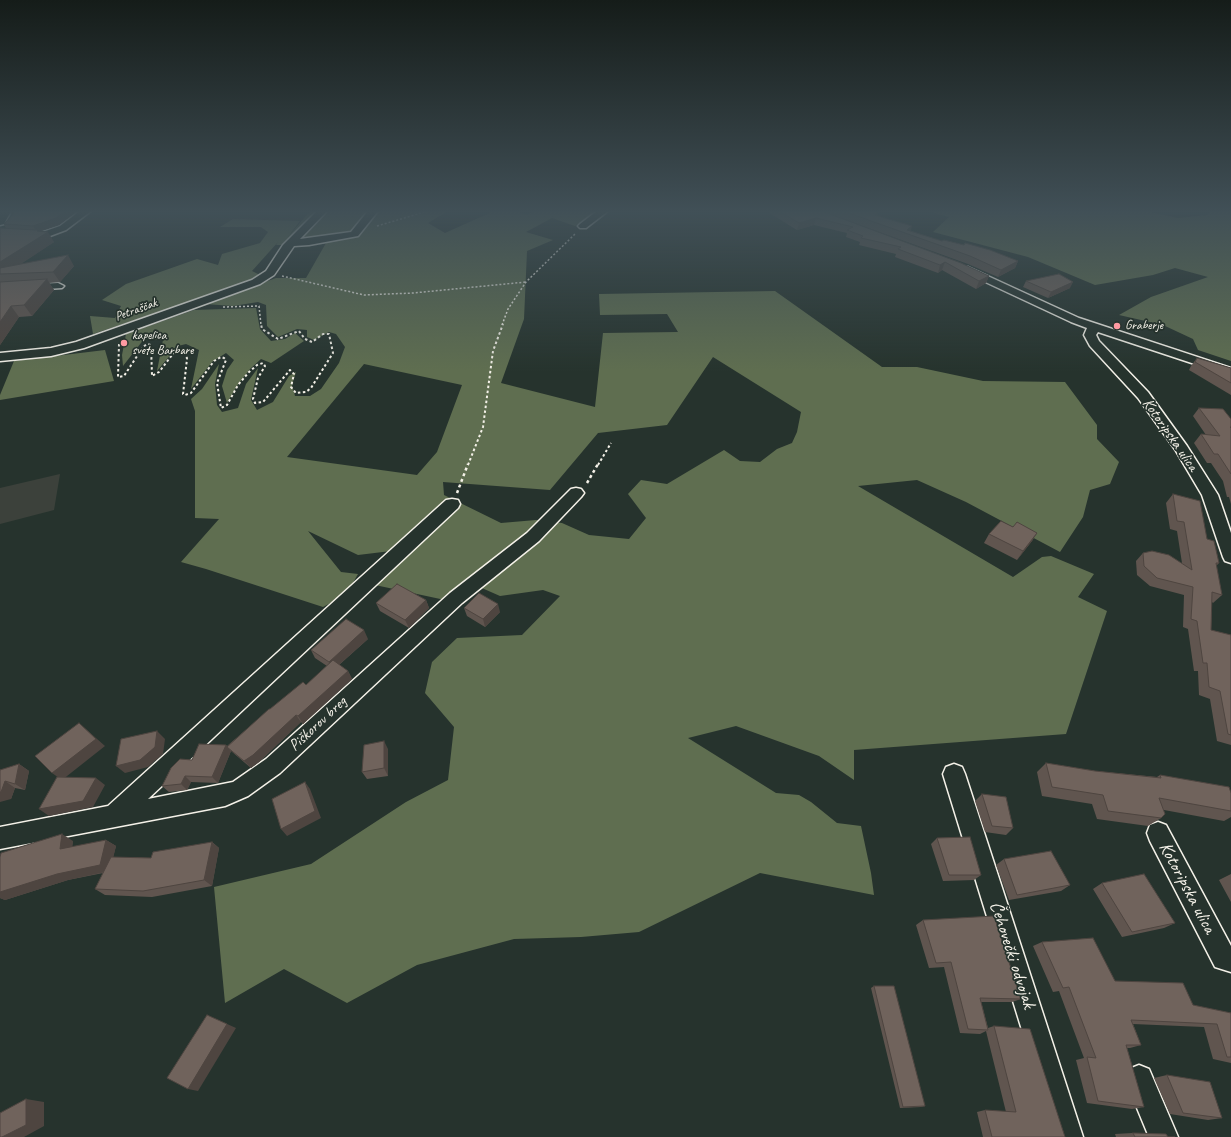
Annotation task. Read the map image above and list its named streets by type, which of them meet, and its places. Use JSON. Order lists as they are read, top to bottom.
{
  "streets": {
    "street": [
      "Petraščak",
      "Kotoripska ulica",
      "Piškorov breg",
      "Čehovečki odvojak"
    ]
  },
  "places": ["Graberje", "kapelica svete Barbare"]
}
